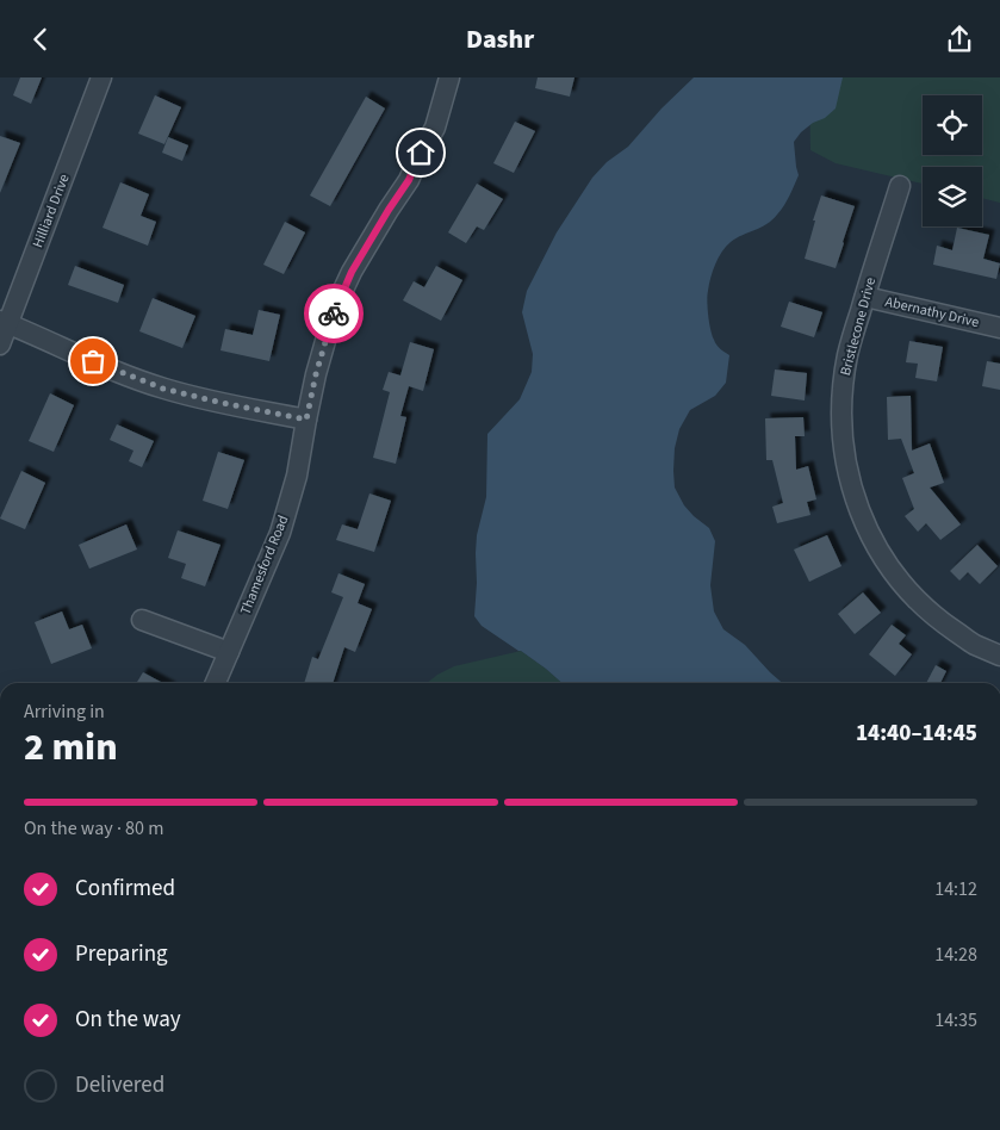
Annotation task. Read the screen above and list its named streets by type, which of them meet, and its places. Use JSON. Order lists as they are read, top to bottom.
{
  "streets": {
    "street": [
      "Hilliard Drive",
      "Abernathy Drive",
      "Bristlecone Drive",
      "Thamesford Road"
    ]
  },
  "crossings": [
    ["Abernathy Drive", "Bristlecone Drive"]
  ],
  "page": {
    "header": "Dashr",
    "heading": ["2 min", "Arriving in", "14:40–14:45"],
    "bar": "On the way · 80 m",
    "list": [
      ["Confirmed", "14:12"],
      ["Preparing", "14:28"],
      ["On the way", "14:35"],
      "Delivered"
    ]
  }
}
